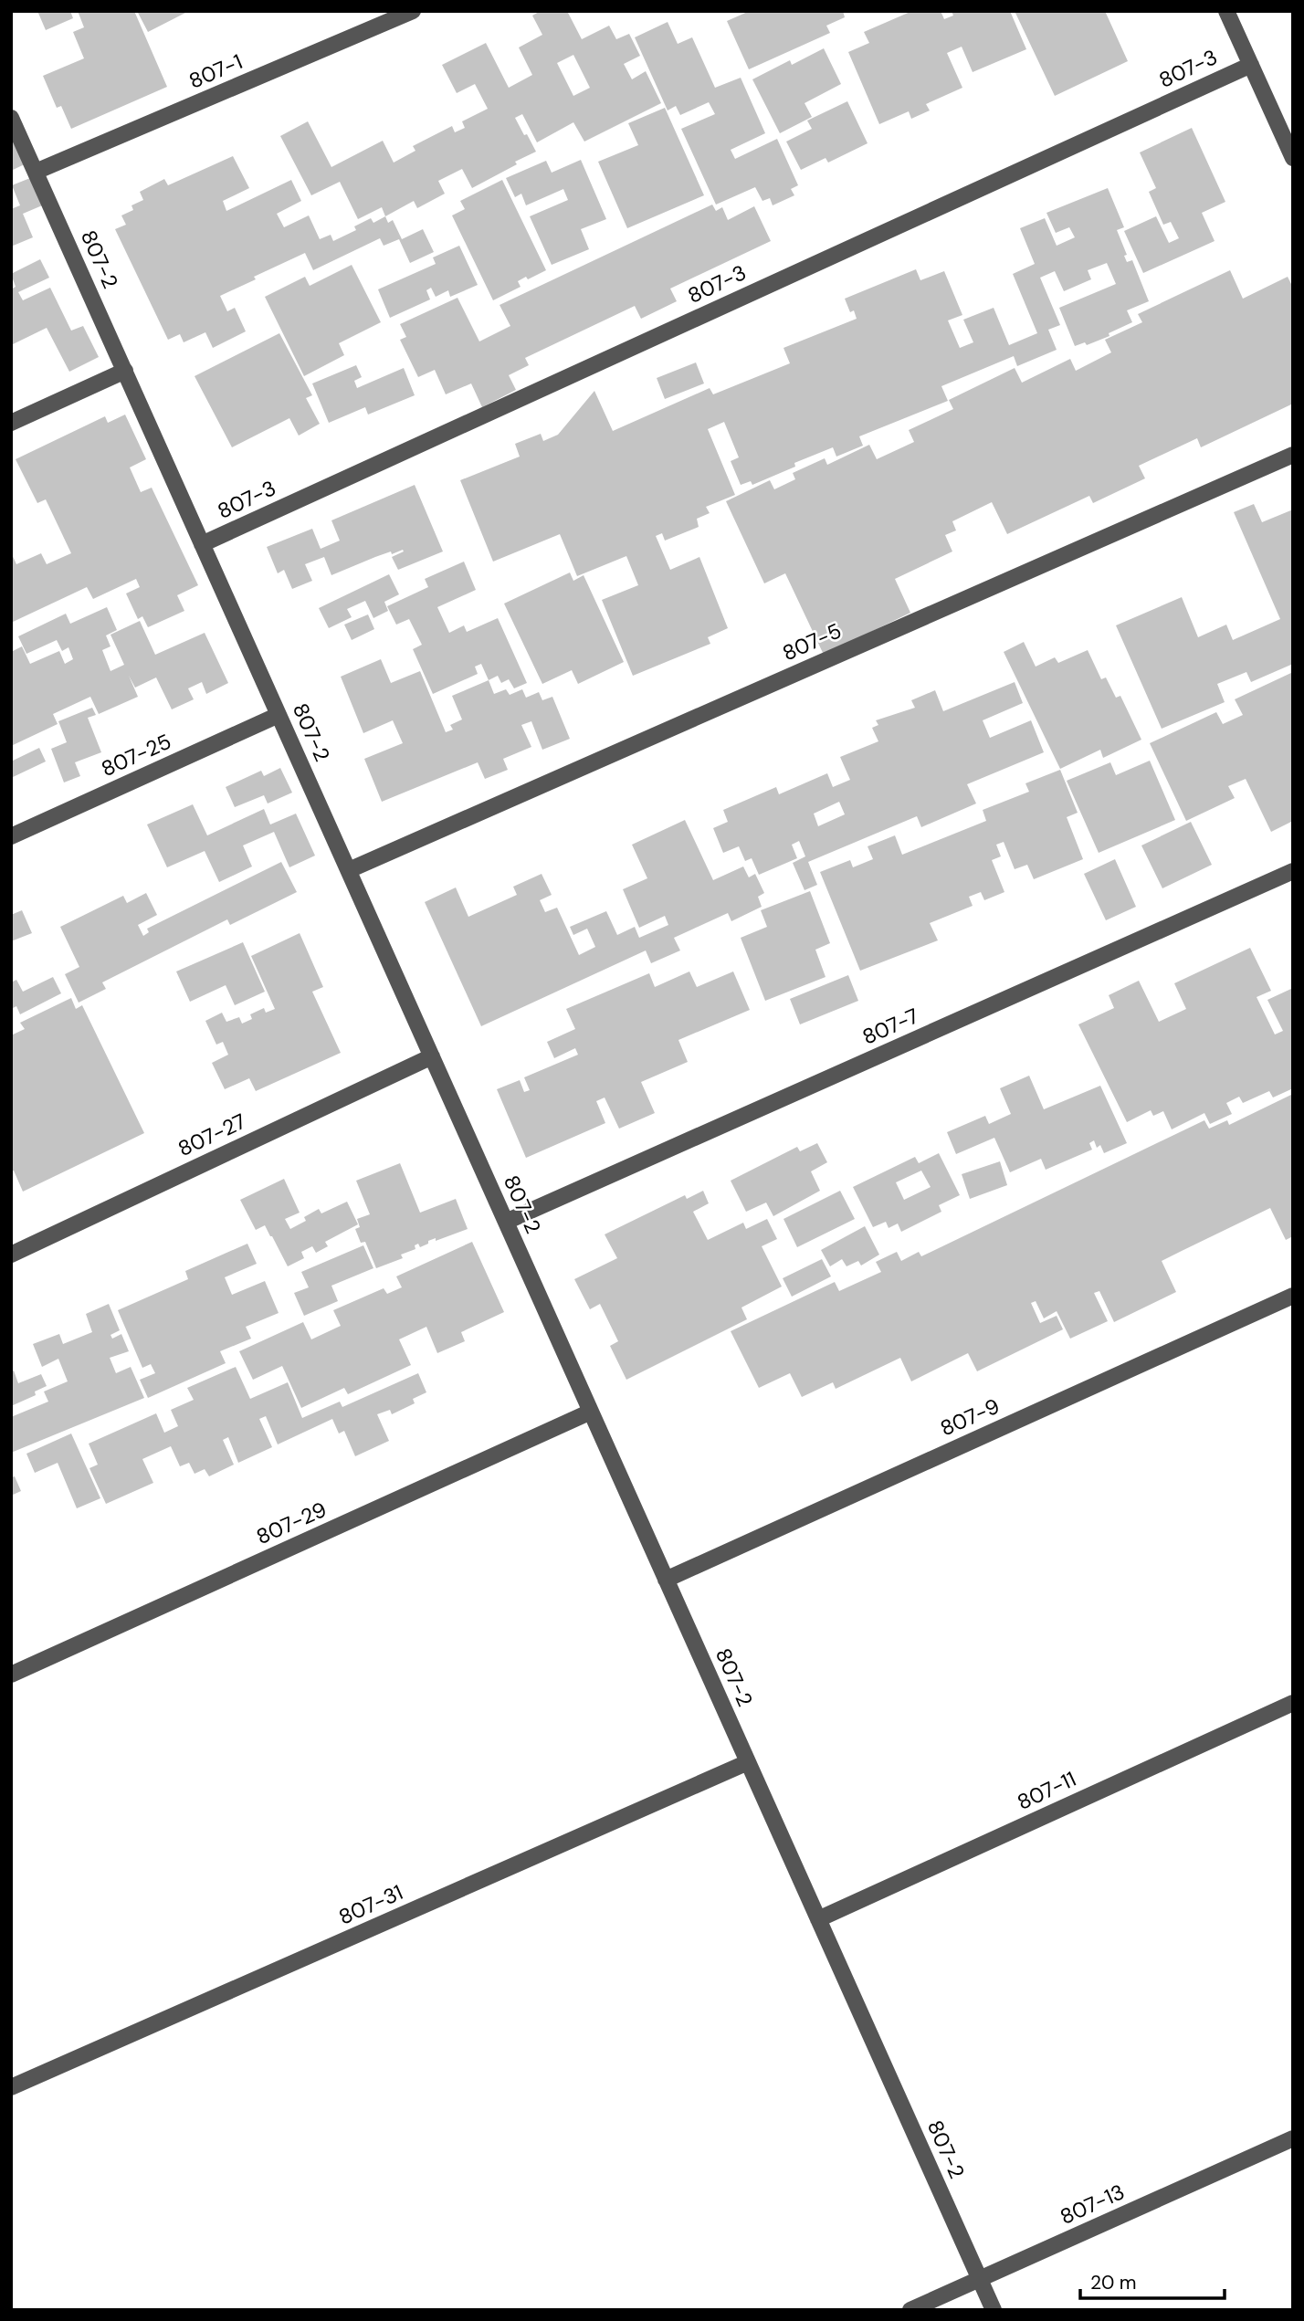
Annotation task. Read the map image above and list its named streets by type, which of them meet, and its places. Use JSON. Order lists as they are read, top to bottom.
{
  "streets": {
    "street": [
      "807-3",
      "807-1",
      "807-2",
      "807-5",
      "807-25",
      "807-7",
      "807-27",
      "807-9",
      "807-29",
      "807-11",
      "807-31",
      "807-13"
    ]
  },
  "crossings": [
    ["807-3", "807-2"],
    ["807-1", "807-2"],
    ["807-2", "807-5"],
    ["807-2", "807-25"],
    ["807-2", "807-7"],
    ["807-2", "807-27"],
    ["807-2", "807-9"],
    ["807-2", "807-29"],
    ["807-2", "807-11"],
    ["807-2", "807-31"],
    ["807-2", "807-13"]
  ],
  "scale_bar": "20 m"
}
